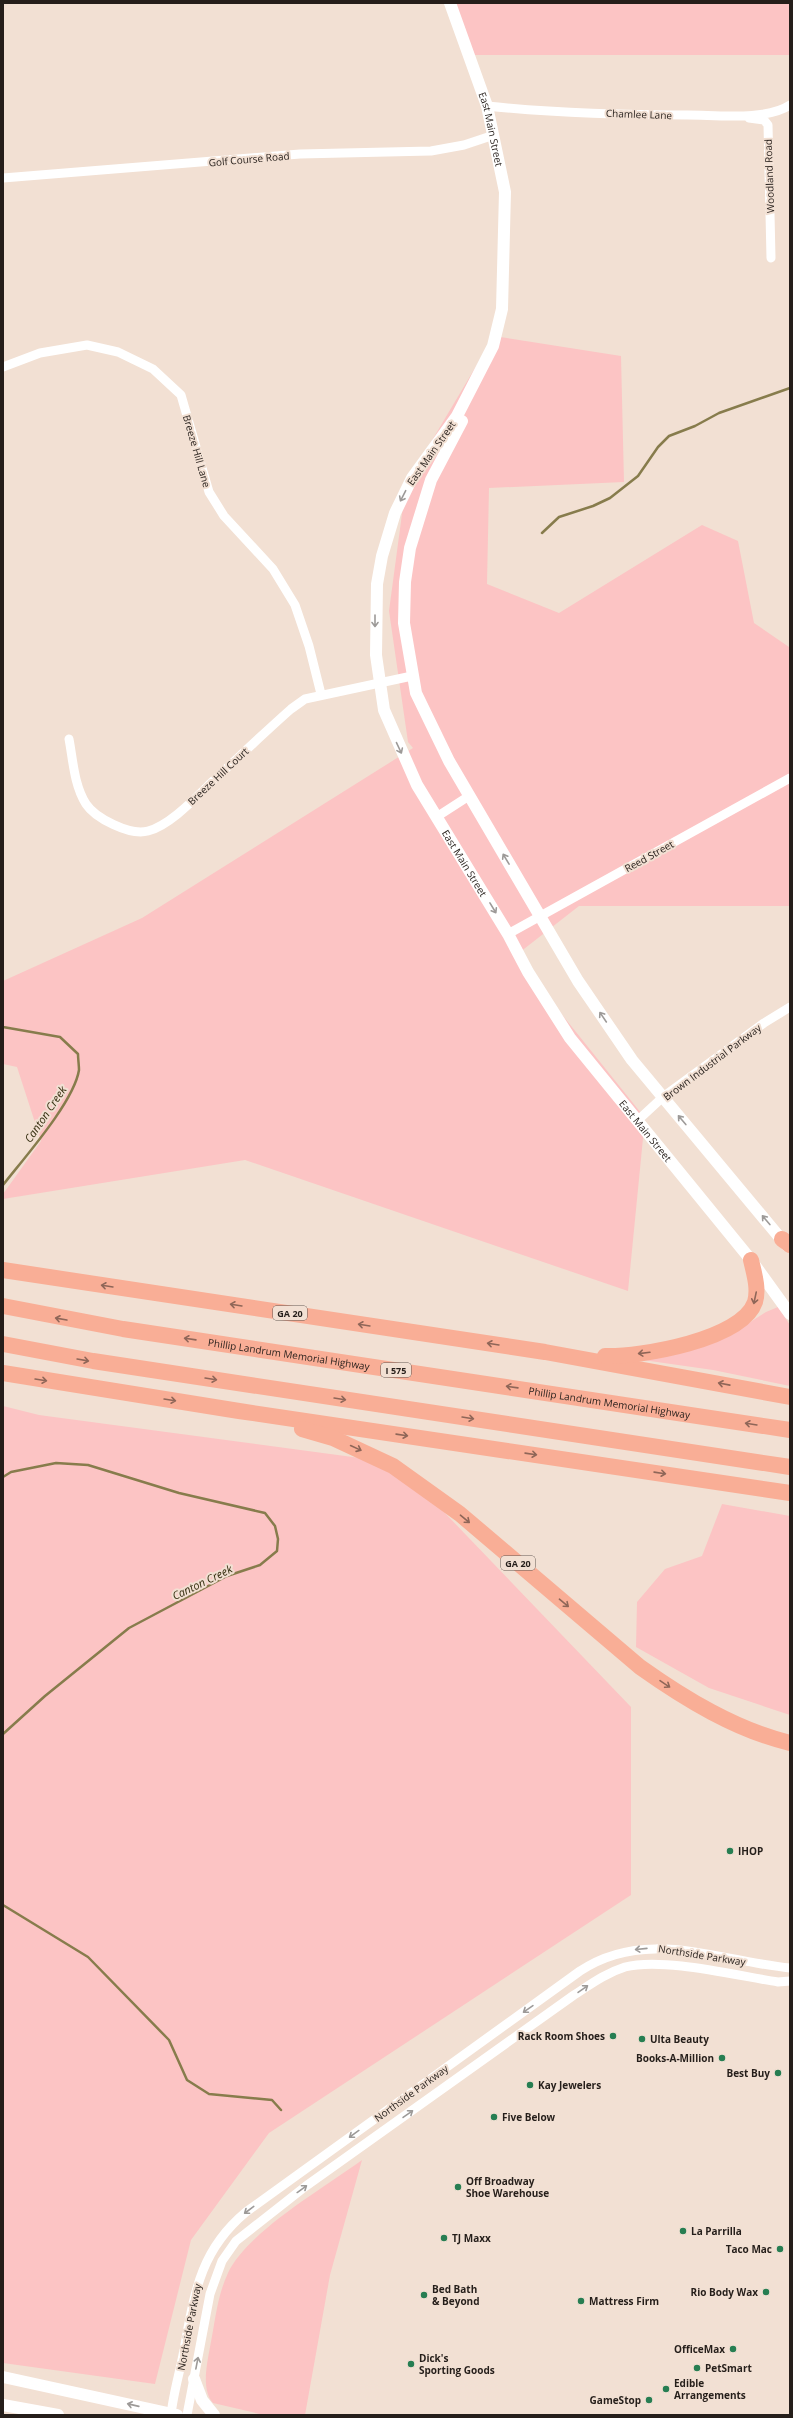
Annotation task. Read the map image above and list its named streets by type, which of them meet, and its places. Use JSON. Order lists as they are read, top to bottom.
{
  "streets": {
    "highway": ["GA 20", "Phillip Landrum Memorial Highway", "I 575"],
    "main road": ["East Main Street"],
    "street": [
      "Chamlee Lane",
      "Golf Course Road",
      "Woodland Road",
      "Breeze Hill Lane",
      "Breeze Hill Court",
      "Reed Street",
      "Brown Industrial Parkway",
      "Northside Parkway"
    ]
  },
  "crossings": [
    ["Chamlee Lane", "East Main Street"],
    ["Chamlee Lane", "Woodland Road"],
    ["East Main Street", "Golf Course Road"],
    ["East Main Street", "Breeze Hill Court"],
    ["East Main Street", "Reed Street"],
    ["East Main Street", "Brown Industrial Parkway"],
    ["Breeze Hill Lane", "Breeze Hill Court"]
  ],
  "water": ["Canton Creek"],
  "places": [
    "IHOP",
    "Rack Room Shoes",
    "Ulta Beauty",
    "Books-A-Million",
    "Best Buy",
    "Kay Jewelers",
    "Five Below",
    "Off Broadway Shoe Warehouse",
    "La Parrilla",
    "TJ Maxx",
    "Taco Mac",
    "Rio Body Wax",
    "Bed Bath & Beyond",
    "Mattress Firm",
    "OfficeMax",
    "Dick's Sporting Goods",
    "PetSmart",
    "Edible Arrangements",
    "GameStop"
  ]
}
